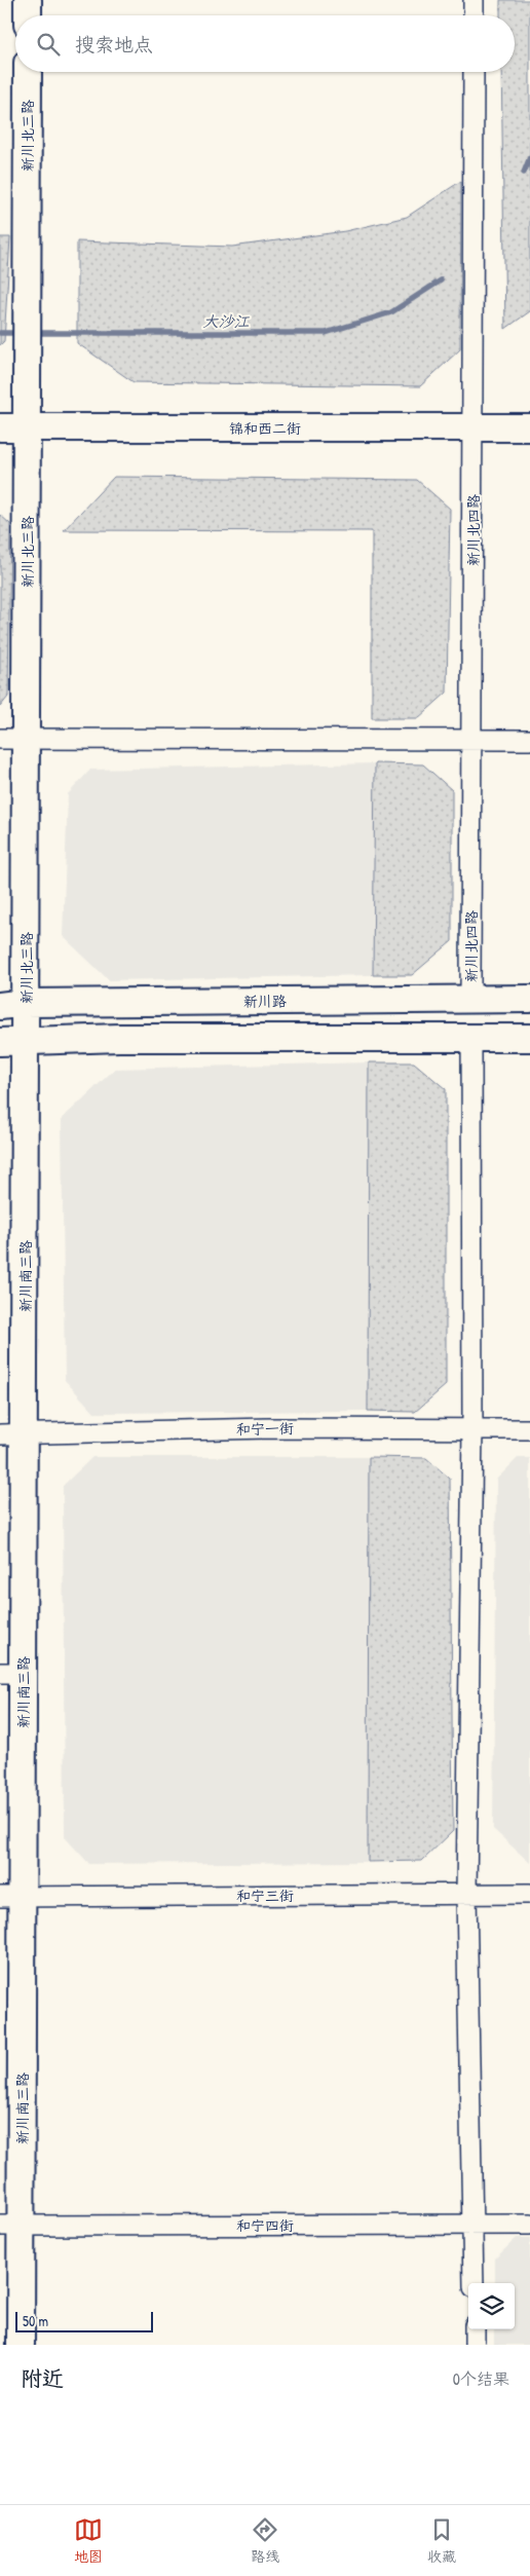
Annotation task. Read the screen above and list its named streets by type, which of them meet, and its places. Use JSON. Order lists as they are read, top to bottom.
{
  "streets": {
    "street": [
      "新川北三路",
      "锦和西二街",
      "新川北四路",
      "新川路",
      "新川南三路",
      "和宁一街",
      "和宁三街",
      "和宁四街"
    ]
  },
  "crossings": [
    ["新川北三路", "锦和西二街"],
    ["新川北三路", "新川路"],
    ["新川北三路", "新川南三路"],
    ["锦和西二街", "新川北四路"],
    ["新川北四路", "新川路"],
    ["新川南三路", "和宁一街"],
    ["新川南三路", "和宁三街"],
    ["新川南三路", "和宁四街"]
  ],
  "water": ["大沙江"],
  "scale_bar": "50 m",
  "page": {
    "search": "搜索地点",
    "scale": "50 m",
    "heading": ["附近", "0个结果"],
    "nav": ["地图", "路线", "收藏"]
  }
}
